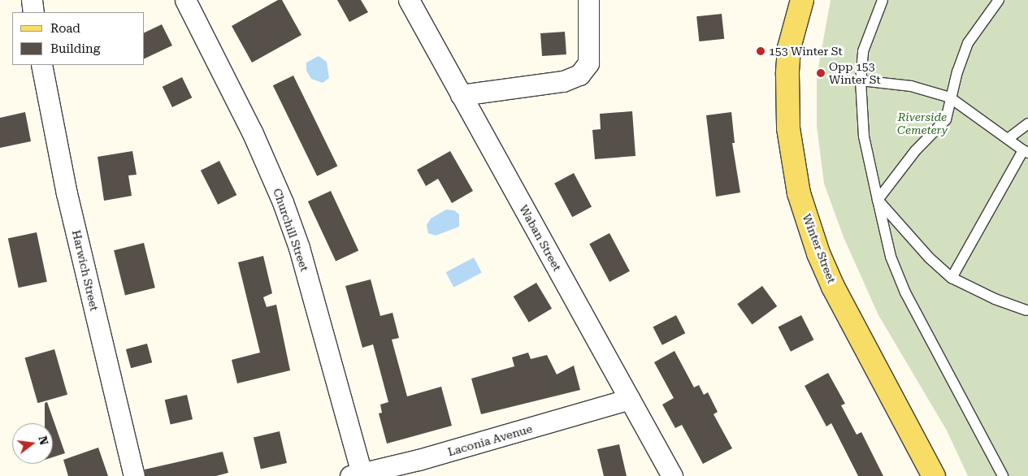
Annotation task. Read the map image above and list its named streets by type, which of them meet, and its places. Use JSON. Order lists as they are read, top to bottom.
{
  "streets": {
    "main road": ["Winter Street"],
    "street": [
      "Churchill Street",
      "Waban Street",
      "Harwich Street",
      "Laconia Avenue"
    ]
  },
  "crossings": [
    ["Churchill Street", "Laconia Avenue"],
    ["Waban Street", "Laconia Avenue"]
  ],
  "parks": ["Riverside Cemetery"],
  "places": ["153 Winter St", "Opp 153 Winter St"],
  "legend": ["Road", "Building"],
  "north": "right"
}
